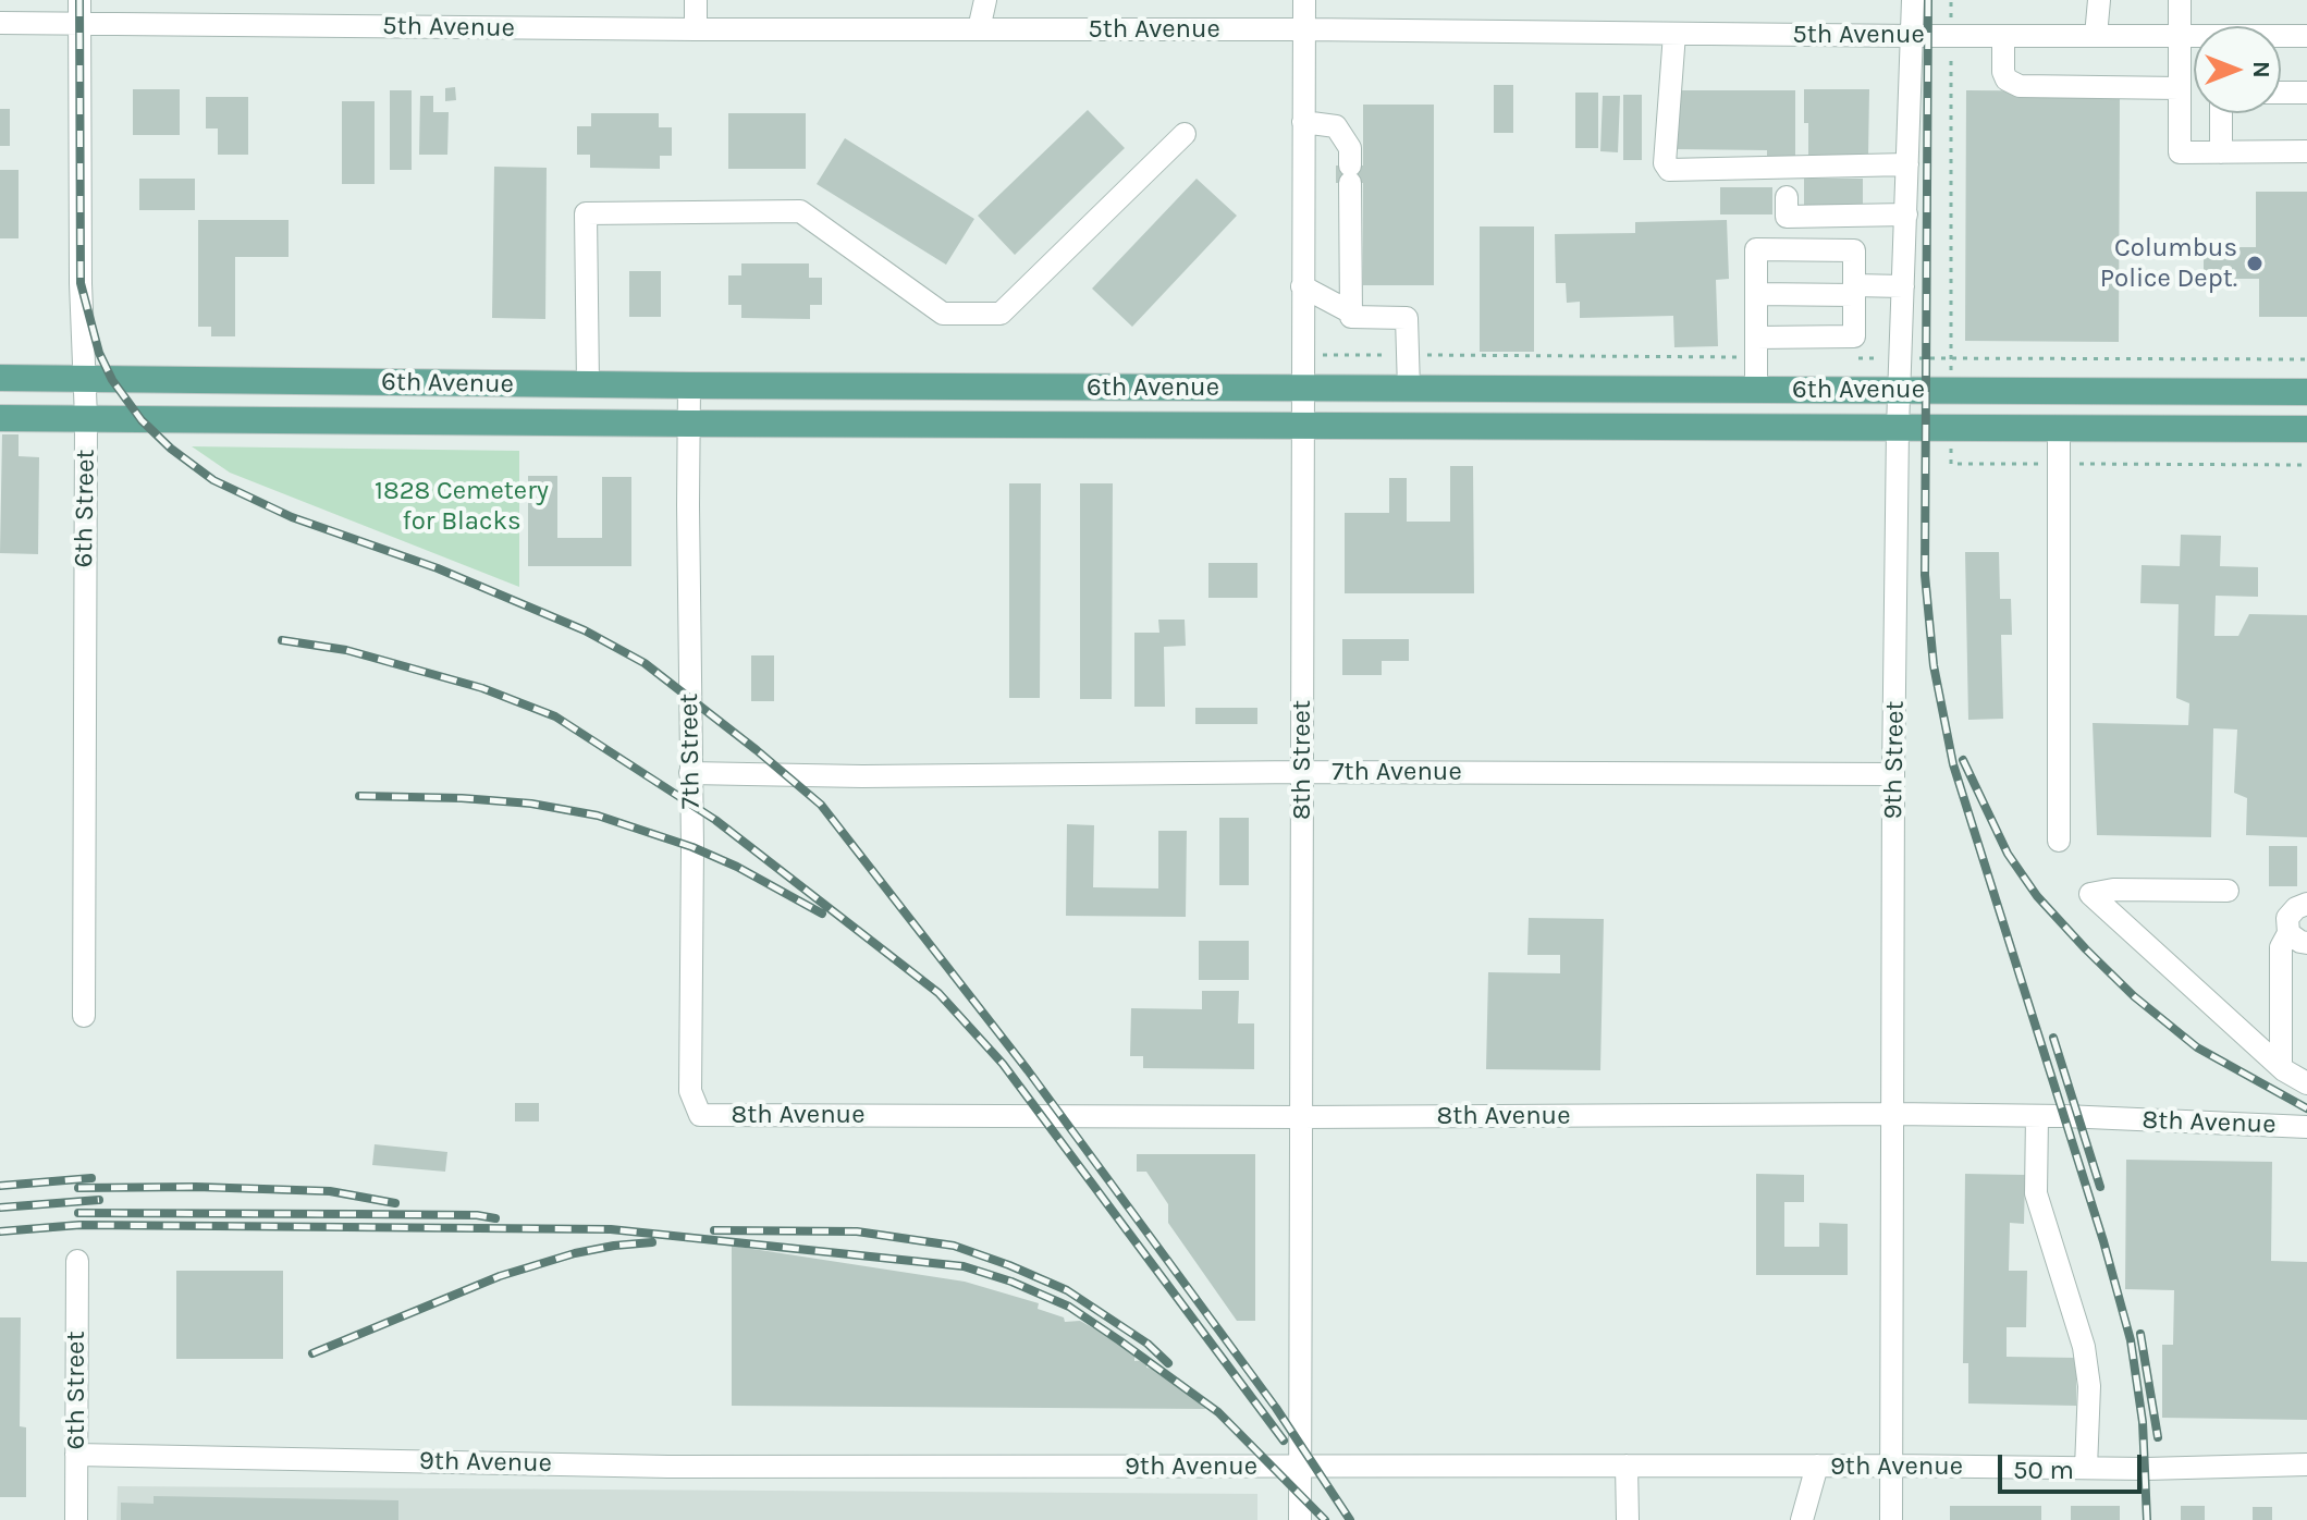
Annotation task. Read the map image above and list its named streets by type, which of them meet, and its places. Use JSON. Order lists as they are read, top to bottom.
{
  "streets": {
    "main road": ["6th Avenue"],
    "street": [
      "5th Avenue",
      "6th Street",
      "7th Street",
      "8th Street",
      "9th Street",
      "7th Avenue",
      "8th Avenue",
      "9th Avenue"
    ]
  },
  "crossings": [
    ["5th Avenue", "6th Street"],
    ["5th Avenue", "8th Street"],
    ["5th Avenue", "9th Street"],
    ["6th Avenue", "6th Street"],
    ["6th Avenue", "7th Street"],
    ["6th Avenue", "8th Street"],
    ["6th Avenue", "9th Street"],
    ["6th Street", "9th Avenue"],
    ["7th Street", "7th Avenue"],
    ["7th Street", "8th Avenue"],
    ["8th Street", "7th Avenue"],
    ["8th Street", "8th Avenue"],
    ["8th Street", "9th Avenue"],
    ["9th Street", "7th Avenue"],
    ["9th Street", "8th Avenue"],
    ["9th Street", "9th Avenue"]
  ],
  "parks": ["1828 Cemetery for Blacks"],
  "places": ["Columbus Police Dept."],
  "scale_bar": "50 m",
  "north": "right"
}
